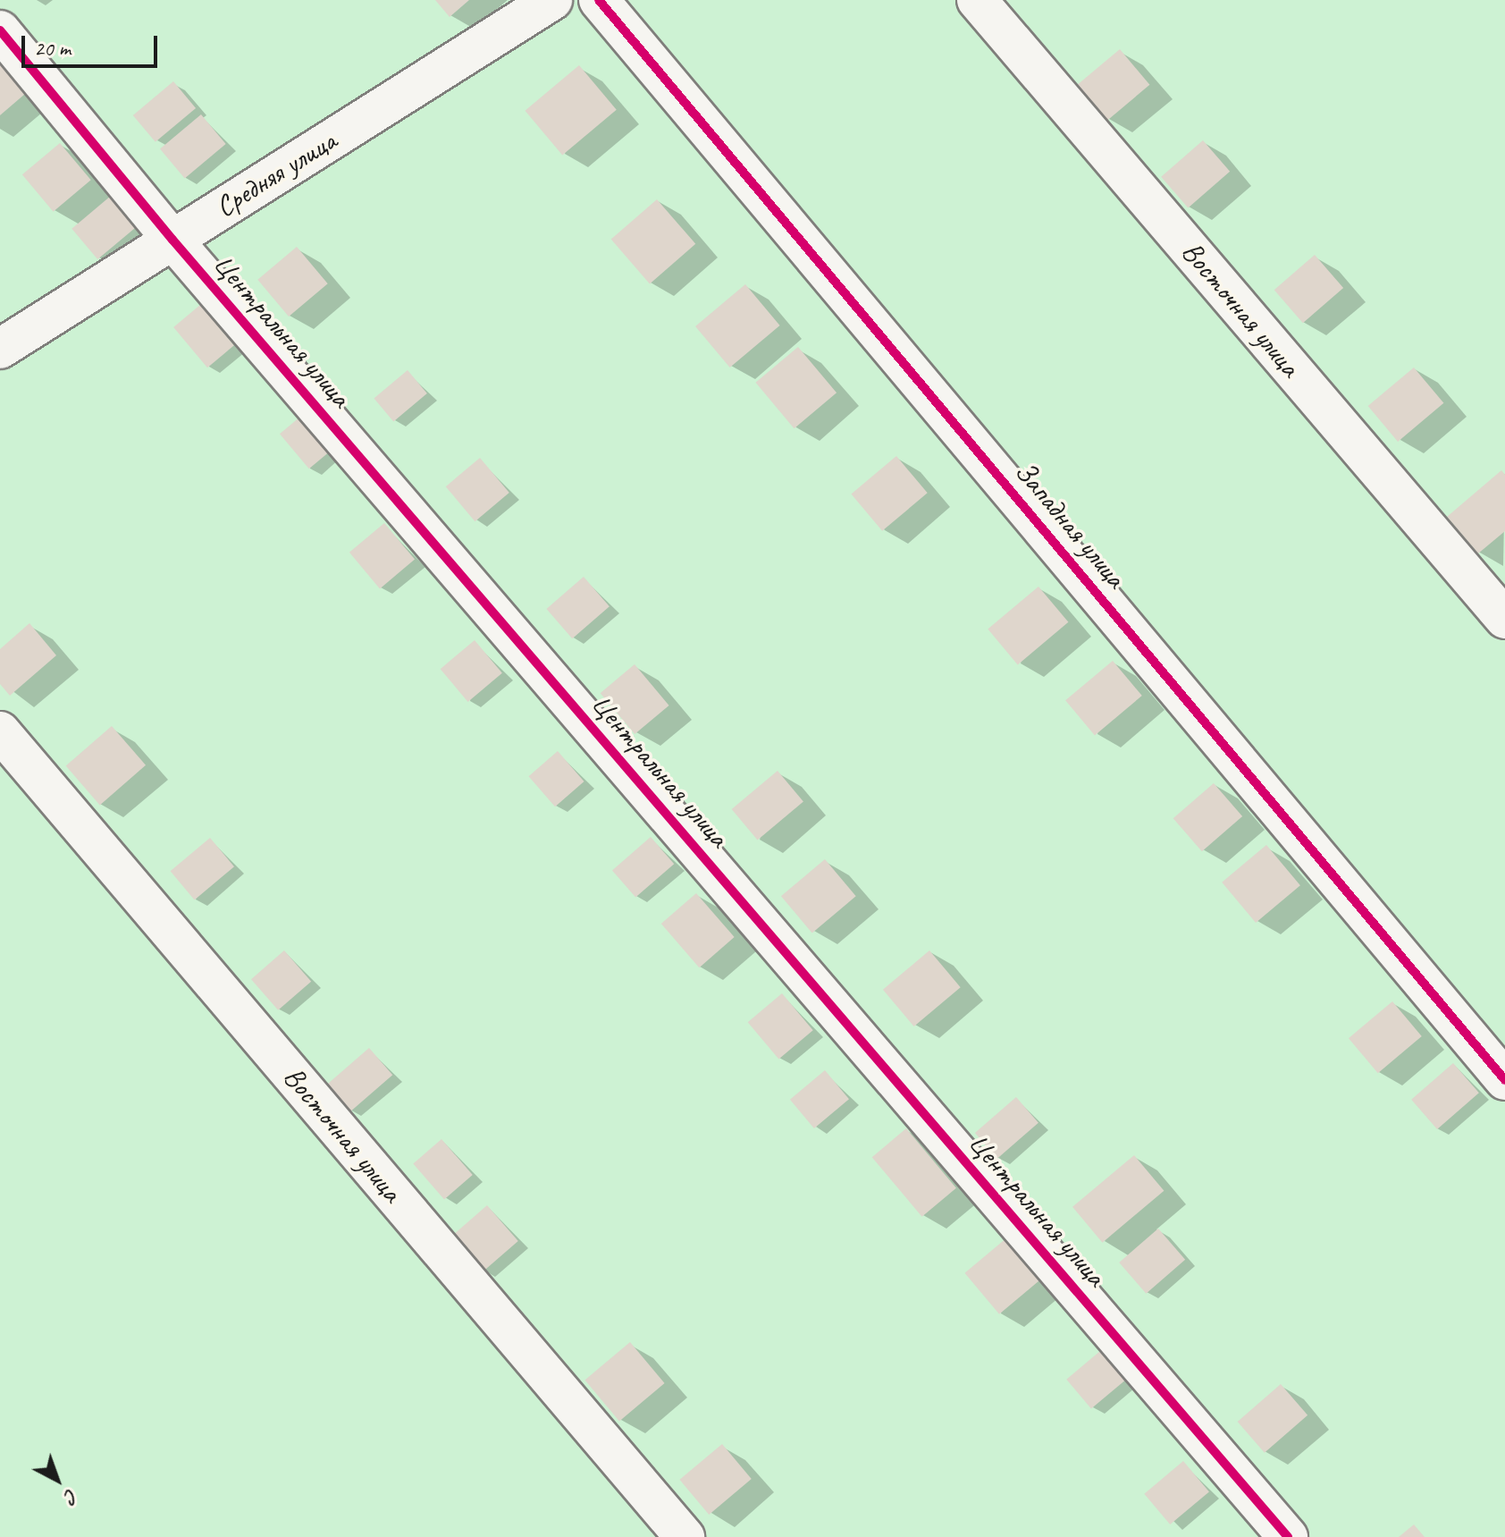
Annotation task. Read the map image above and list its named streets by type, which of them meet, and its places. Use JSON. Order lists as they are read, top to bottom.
{
  "streets": {
    "street": [
      "Средняя улица",
      "Восточная улица",
      "Центральная улица",
      "Западная улица"
    ]
  },
  "crossings": [
    ["Средняя улица", "Центральная улица"]
  ],
  "scale_bar": "20 m",
  "north": "bottom right"
}
